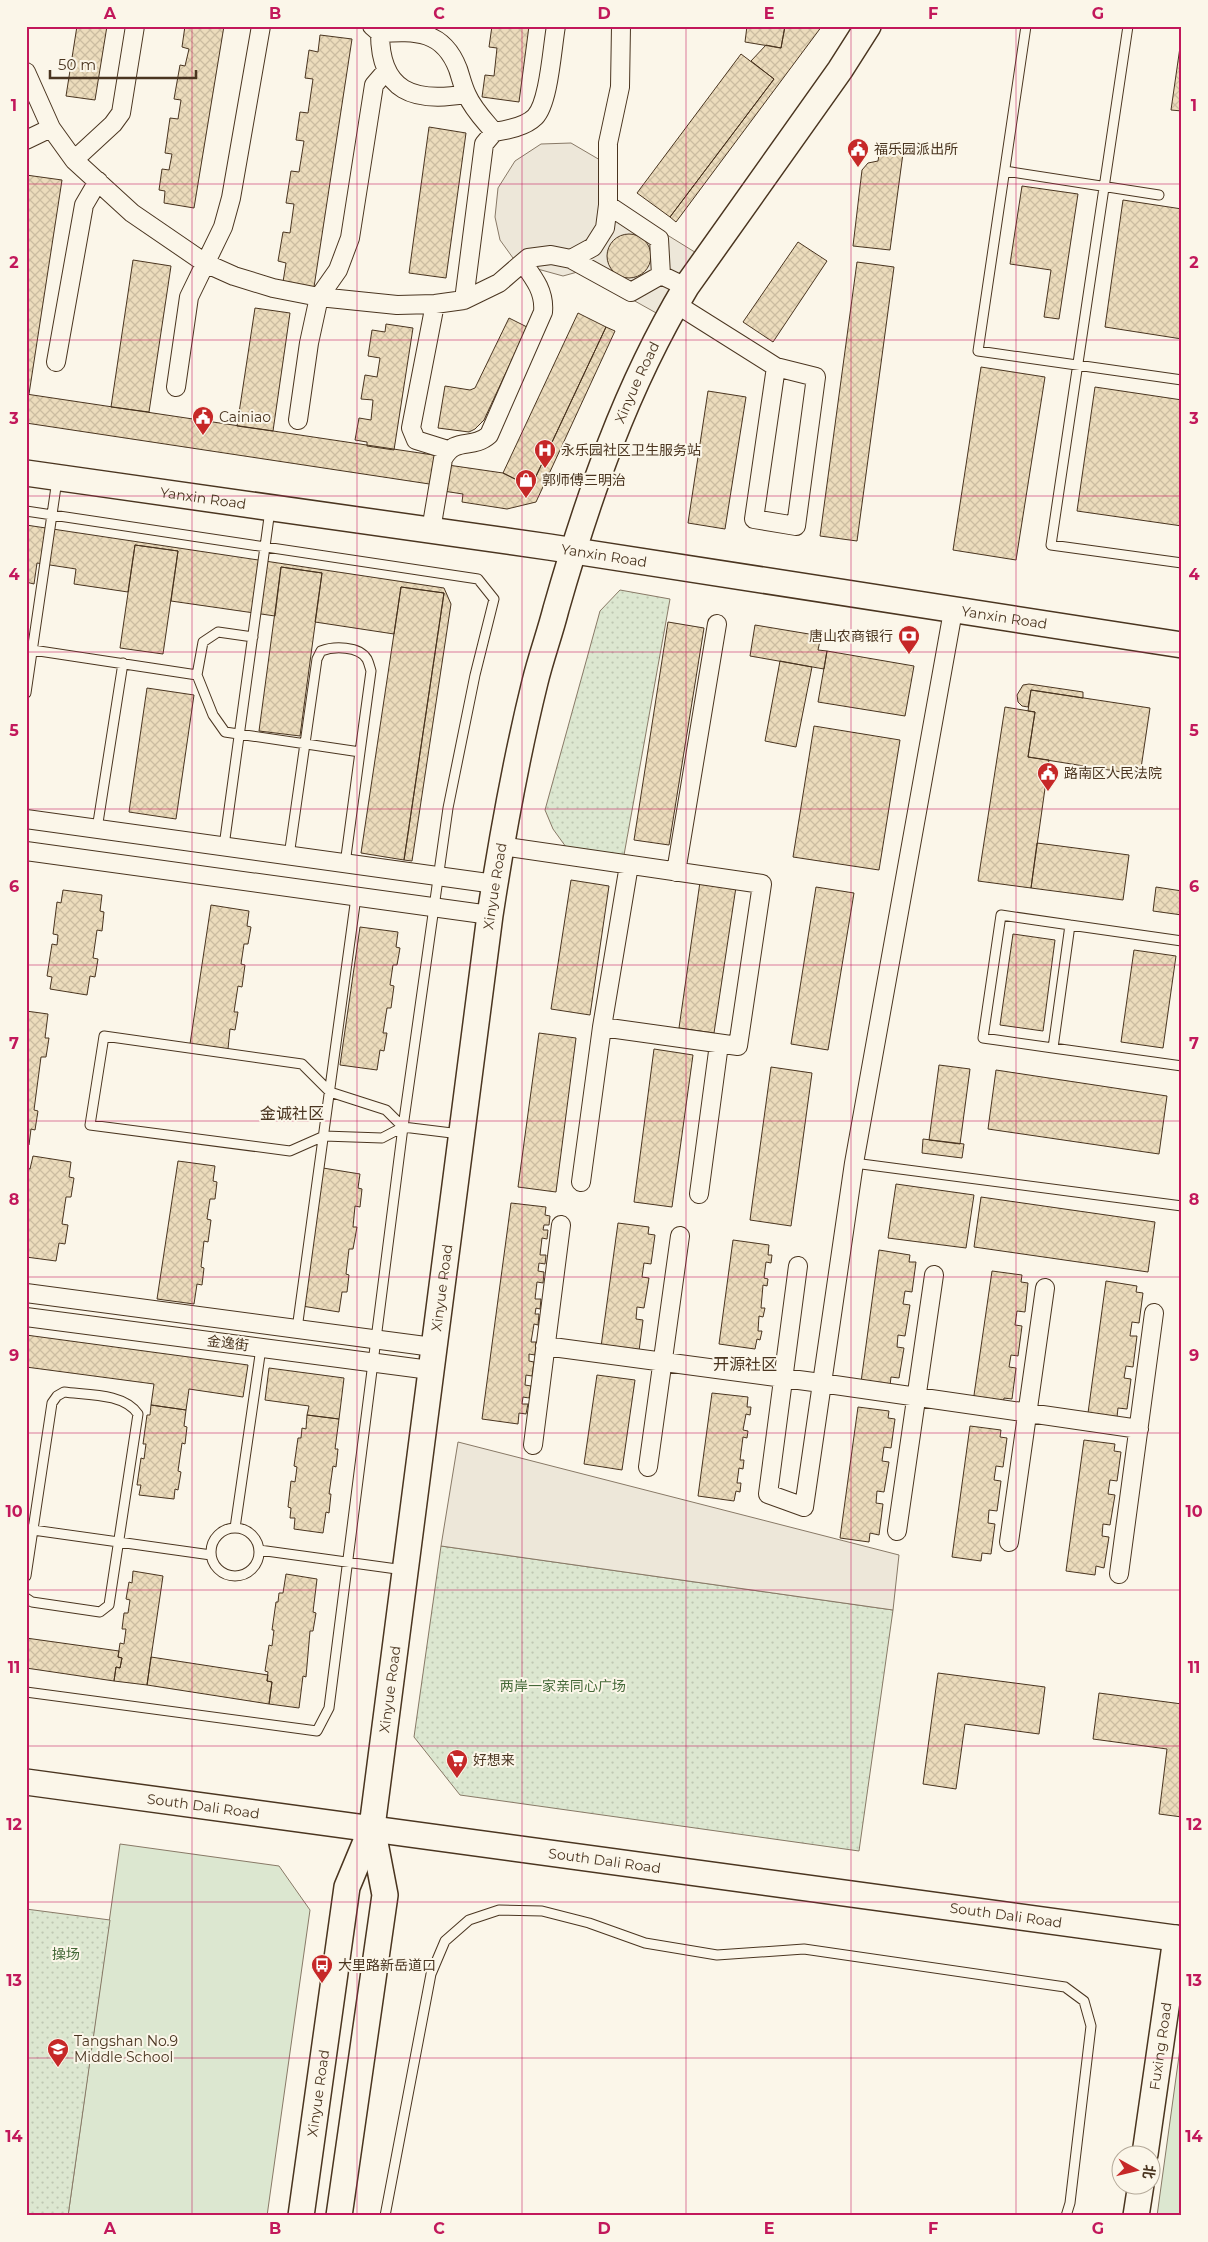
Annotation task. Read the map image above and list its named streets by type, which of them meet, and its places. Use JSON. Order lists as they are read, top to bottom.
{
  "streets": {
    "street": [
      "Xinyue Road",
      "Yanxin Road",
      "金逸街",
      "South Dali Road",
      "Fuxing Road"
    ]
  },
  "crossings": [
    ["Xinyue Road", "Yanxin Road"],
    ["Xinyue Road", "金逸街"],
    ["Xinyue Road", "South Dali Road"],
    ["South Dali Road", "Fuxing Road"]
  ],
  "districts": ["金诚社区", "开源社区"],
  "parks": ["两岸一家亲同心广场", "操场"],
  "places": {
    "public building": ["福乐园派出所", "Cainiao", "路南区人民法院"],
    "hospital": ["永乐园社区卫生服务站"],
    "shop": ["郭师傅三明治"],
    "bank": ["唐山农商银行"],
    "supermarket": ["好想来"],
    "bus stop": ["大里路新岳道口"],
    "school or university": ["Tangshan No.9 Middle School"]
  },
  "scale_bar": "50 m",
  "north": "right",
  "grid": {
    "columns": [
      "A",
      "B",
      "C",
      "D",
      "E",
      "F",
      "G"
    ],
    "rows": [
      "1",
      "2",
      "3",
      "4",
      "5",
      "6",
      "7",
      "8",
      "9",
      "10",
      "11",
      "12",
      "13",
      "14"
    ]
  }
}
